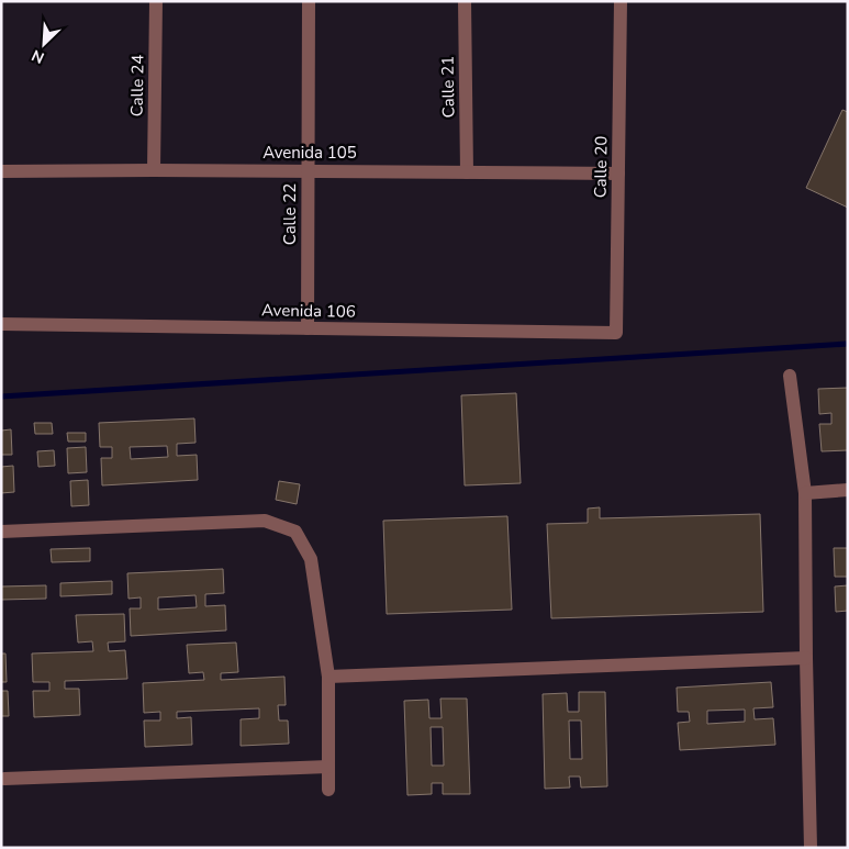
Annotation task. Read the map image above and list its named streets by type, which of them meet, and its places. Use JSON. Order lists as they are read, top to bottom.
{
  "streets": {
    "street": [
      "Calle 24",
      "Calle 21",
      "Avenida 105",
      "Calle 20",
      "Calle 22",
      "Avenida 106"
    ]
  },
  "crossings": [
    ["Calle 24", "Avenida 105"],
    ["Calle 21", "Avenida 105"],
    ["Avenida 105", "Calle 20"],
    ["Avenida 105", "Calle 22"],
    ["Calle 20", "Avenida 106"],
    ["Calle 22", "Avenida 106"]
  ],
  "north": "bottom left"
}
